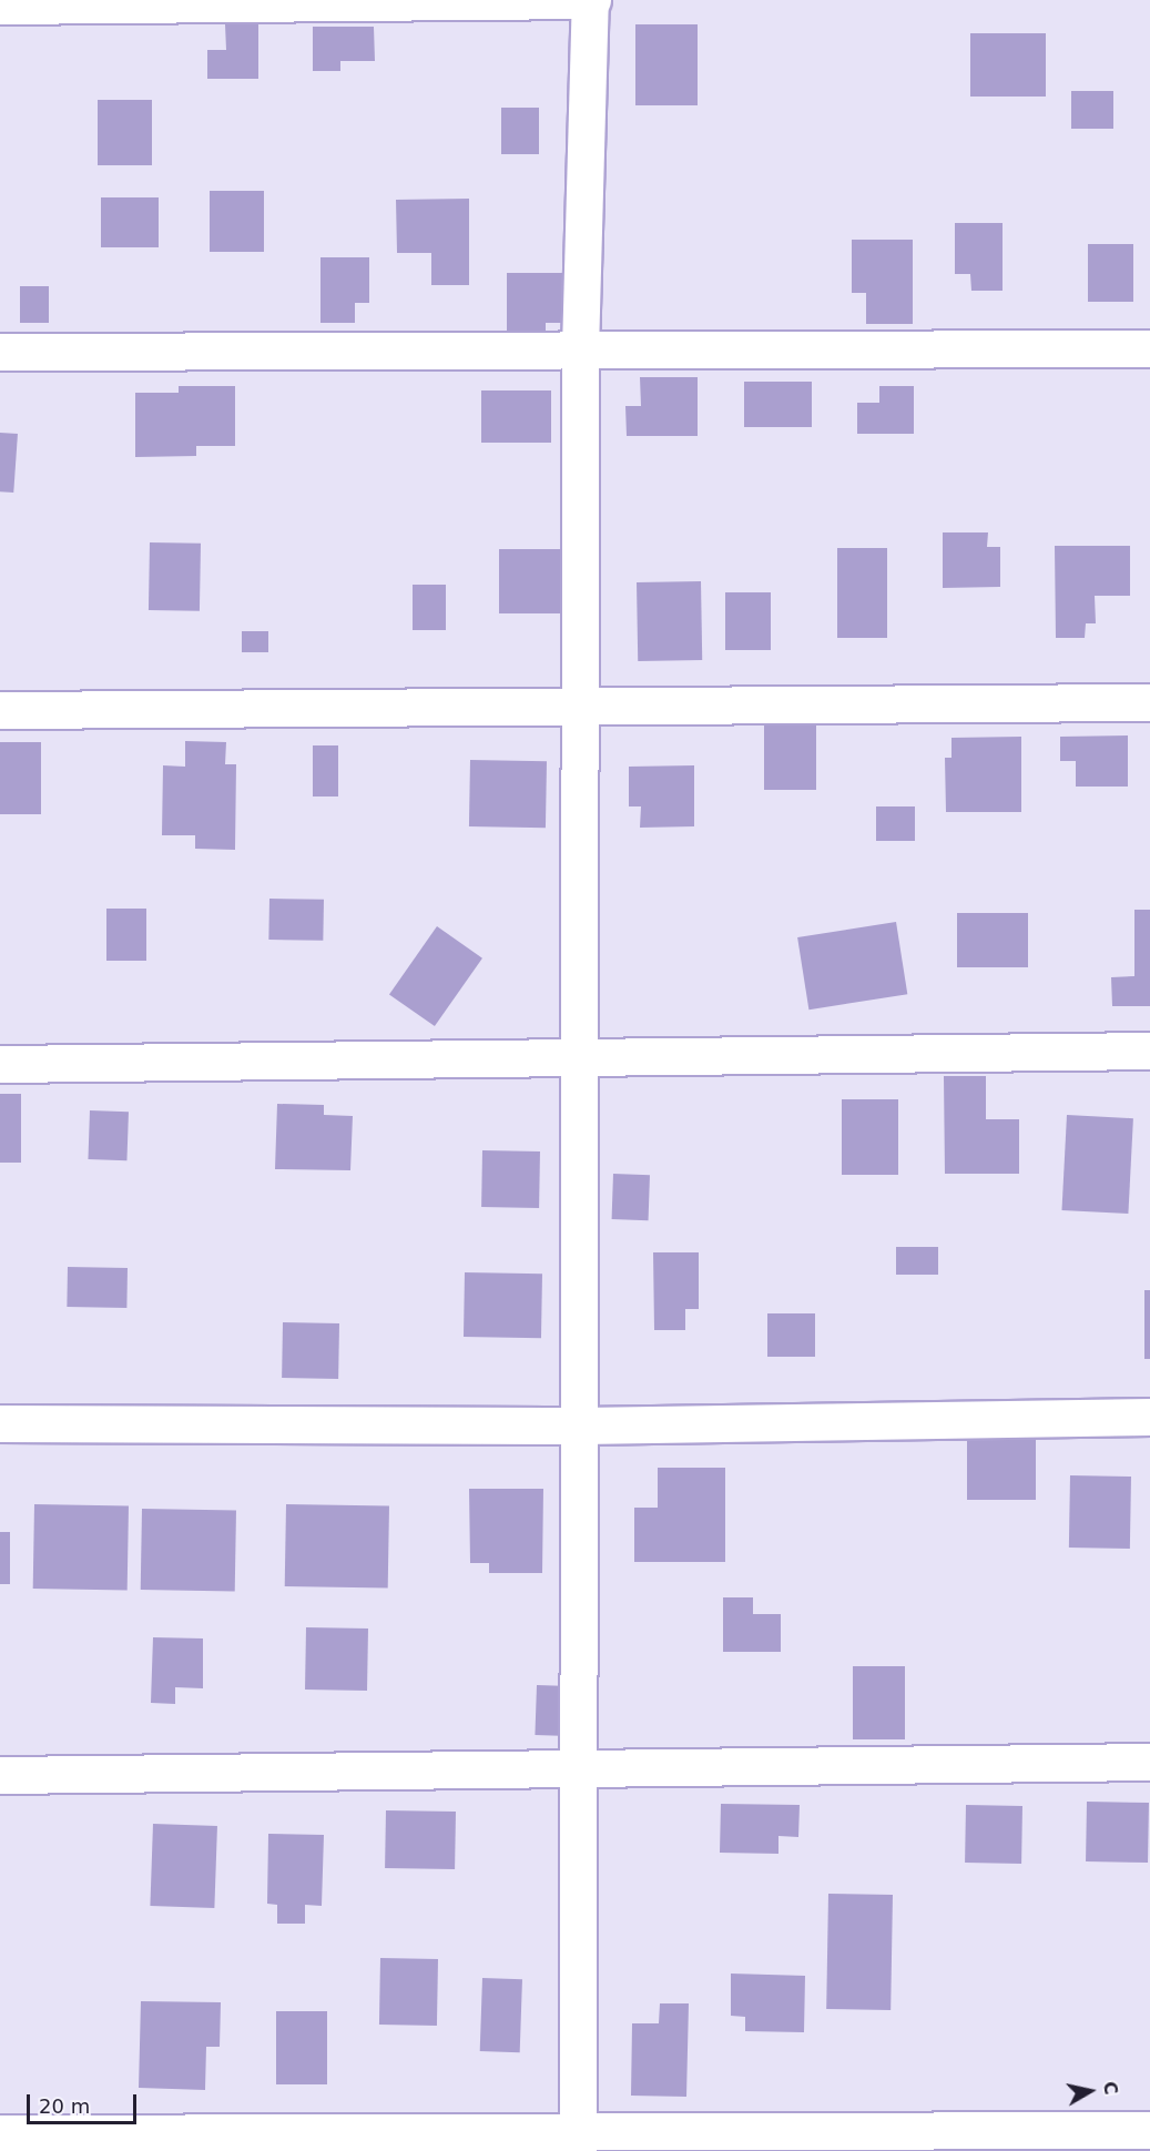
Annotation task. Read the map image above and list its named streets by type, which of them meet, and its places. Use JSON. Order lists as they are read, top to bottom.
{
  "scale_bar": "20 m",
  "north": "right"
}
